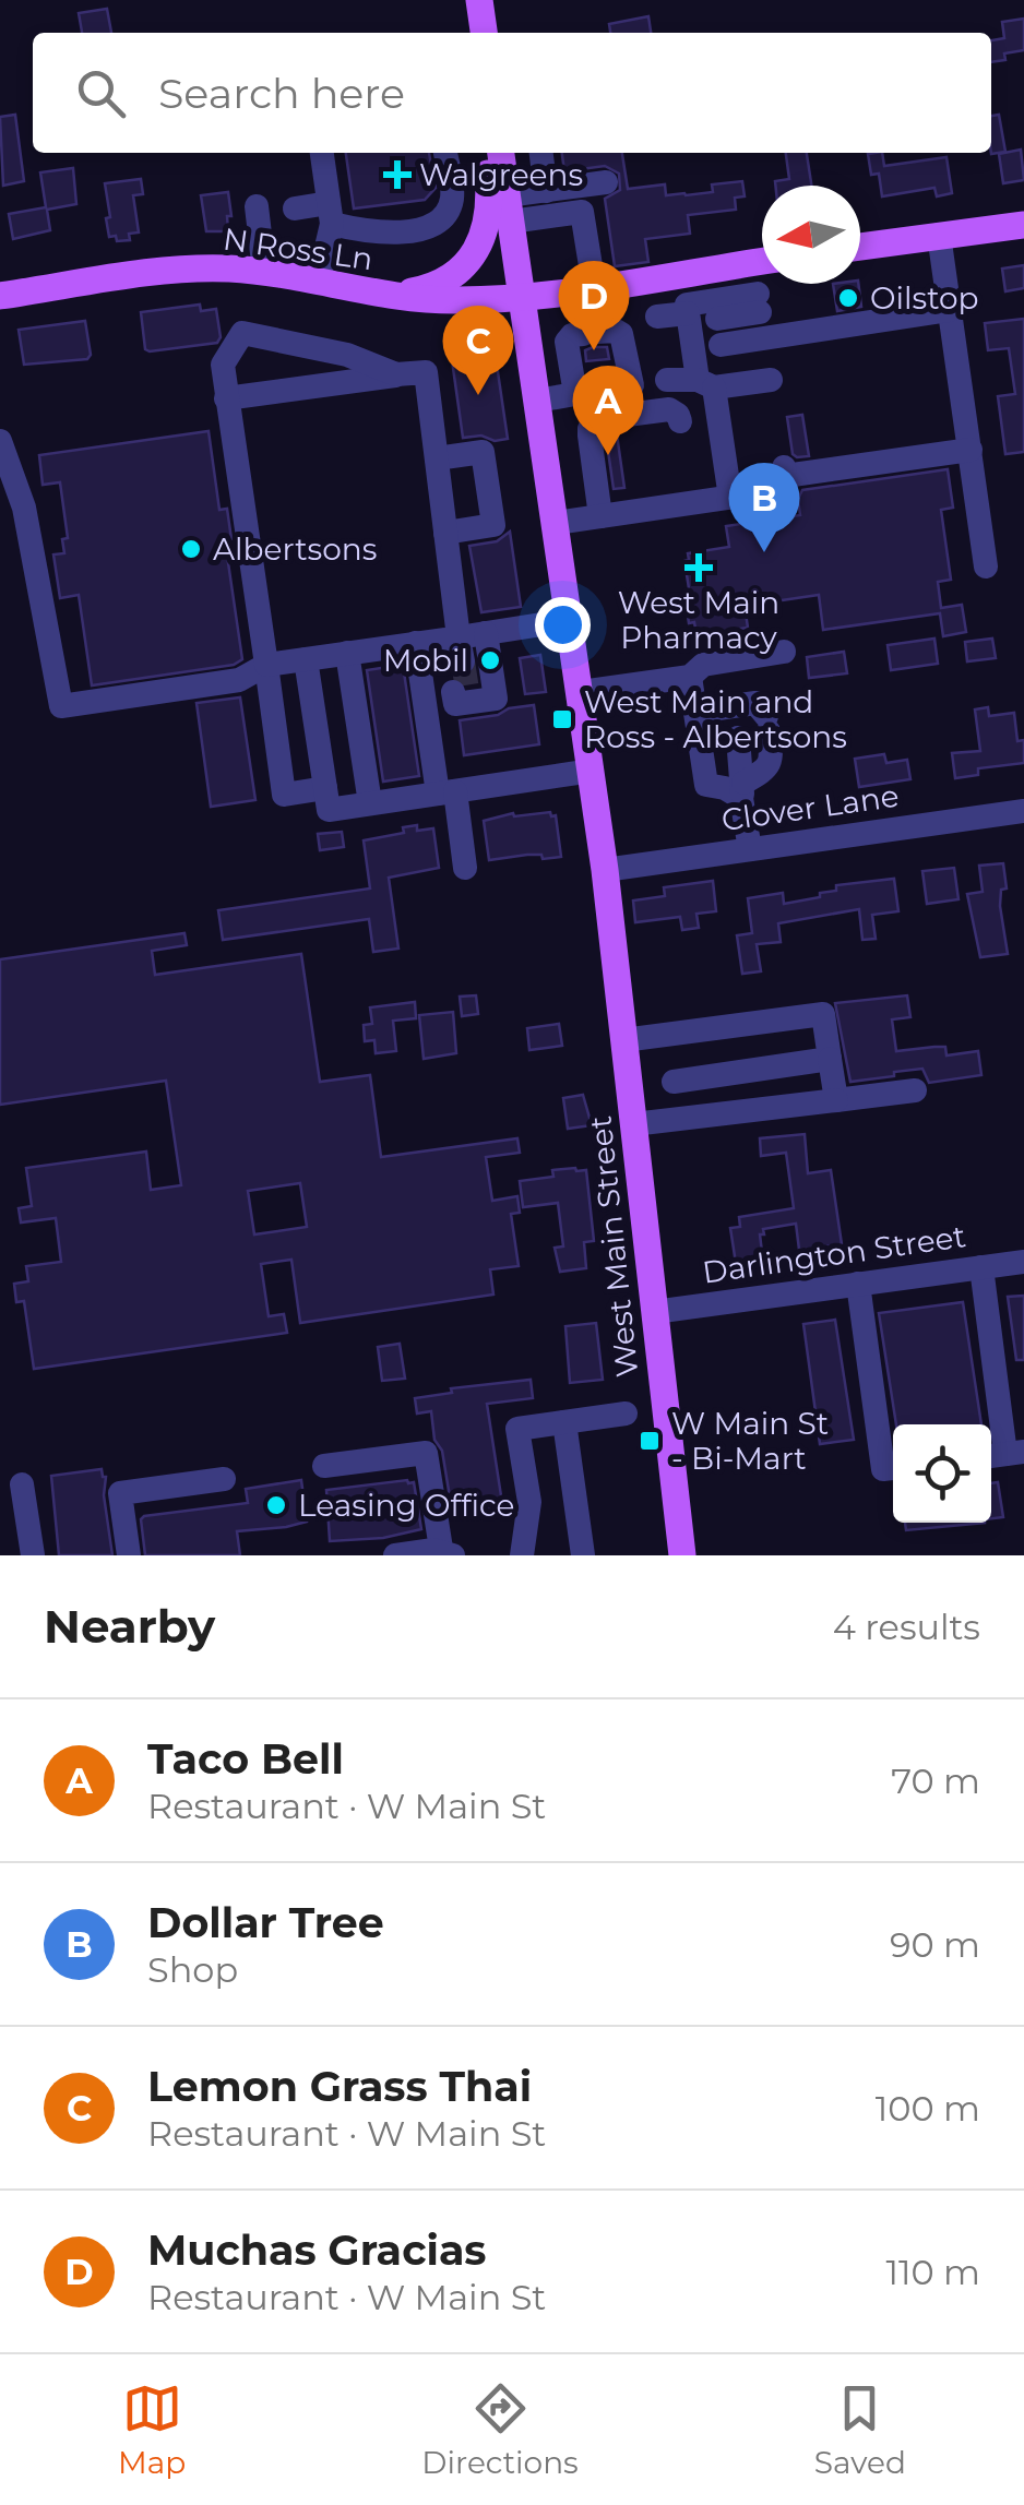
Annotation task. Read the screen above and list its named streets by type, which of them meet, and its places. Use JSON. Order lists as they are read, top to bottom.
{
  "streets": {
    "main road": ["N Ross Ln", "West Main Street"],
    "street": ["Clover Lane", "Darlington Street"]
  },
  "crossings": [
    ["Clover Lane", "West Main Street"],
    ["West Main Street", "Darlington Street"]
  ],
  "places": {
    "health": ["Walgreens", "West Main Pharmacy"],
    "other": [
      "Oilstop",
      "Albertsons",
      "Mobil",
      "Leasing Office"
    ],
    "transit": ["West Main and Ross - Albertsons", "W Main St - Bi-Mart"]
  },
  "north": "left",
  "page": {
    "search": "Search here",
    "pins": [
      "D",
      "C",
      "A",
      "B"
    ],
    "heading": ["Nearby", "4 results"],
    "list": [
      {
        "mark": "A",
        "name": "Taco Bell",
        "note": "Restaurant · W Main St",
        "value": "70 m"
      },
      {
        "mark": "B",
        "name": "Dollar Tree",
        "note": "Shop",
        "value": "90 m"
      },
      {
        "mark": "C",
        "name": "Lemon Grass Thai",
        "note": "Restaurant · W Main St",
        "value": "100 m"
      },
      {
        "mark": "D",
        "name": "Muchas Gracias",
        "note": "Restaurant · W Main St",
        "value": "110 m"
      }
    ],
    "nav": ["Map", "Directions", "Saved"]
  }
}
